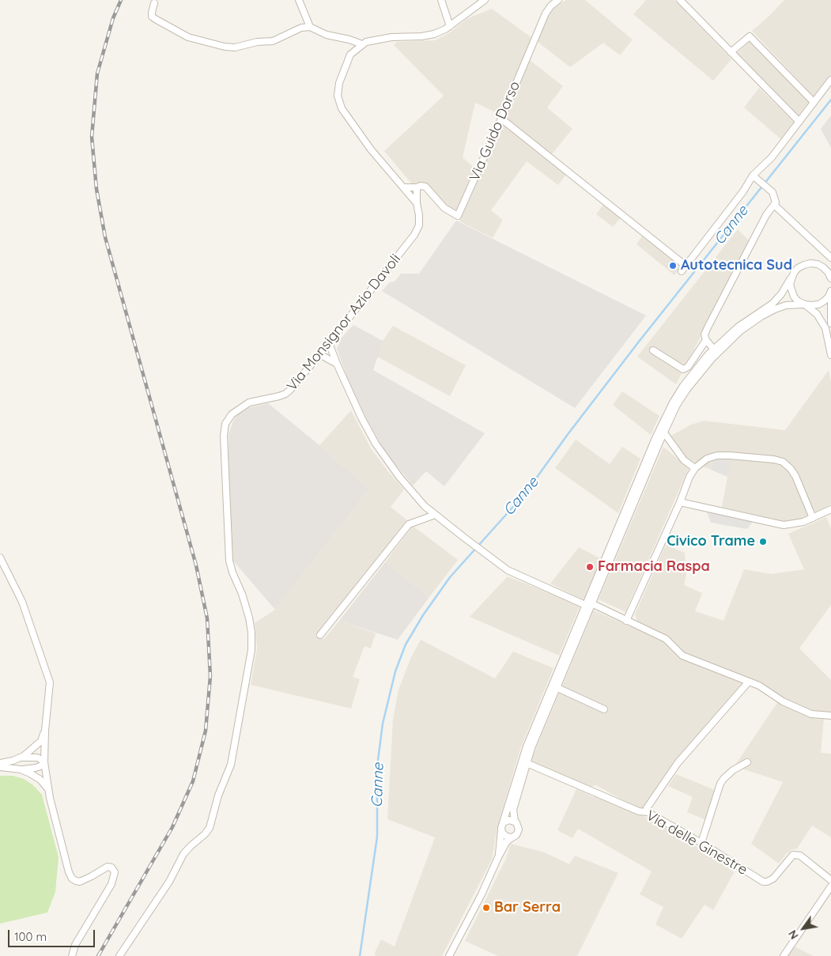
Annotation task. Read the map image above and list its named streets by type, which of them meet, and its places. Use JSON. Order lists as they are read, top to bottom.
{
  "streets": {
    "street": ["Via Guido Dorso", "Via Monsignor Azio Davoli", "Via delle Ginestre"]
  },
  "crossings": [
    ["Via Guido Dorso", "Via Monsignor Azio Davoli"]
  ],
  "water": ["Canne"],
  "places": [
    "Autotecnica Sud",
    "Civico Trame",
    "Farmacia Raspa",
    "Bar Serra"
  ],
  "scale_bar": "100 m",
  "north": "bottom left"
}
